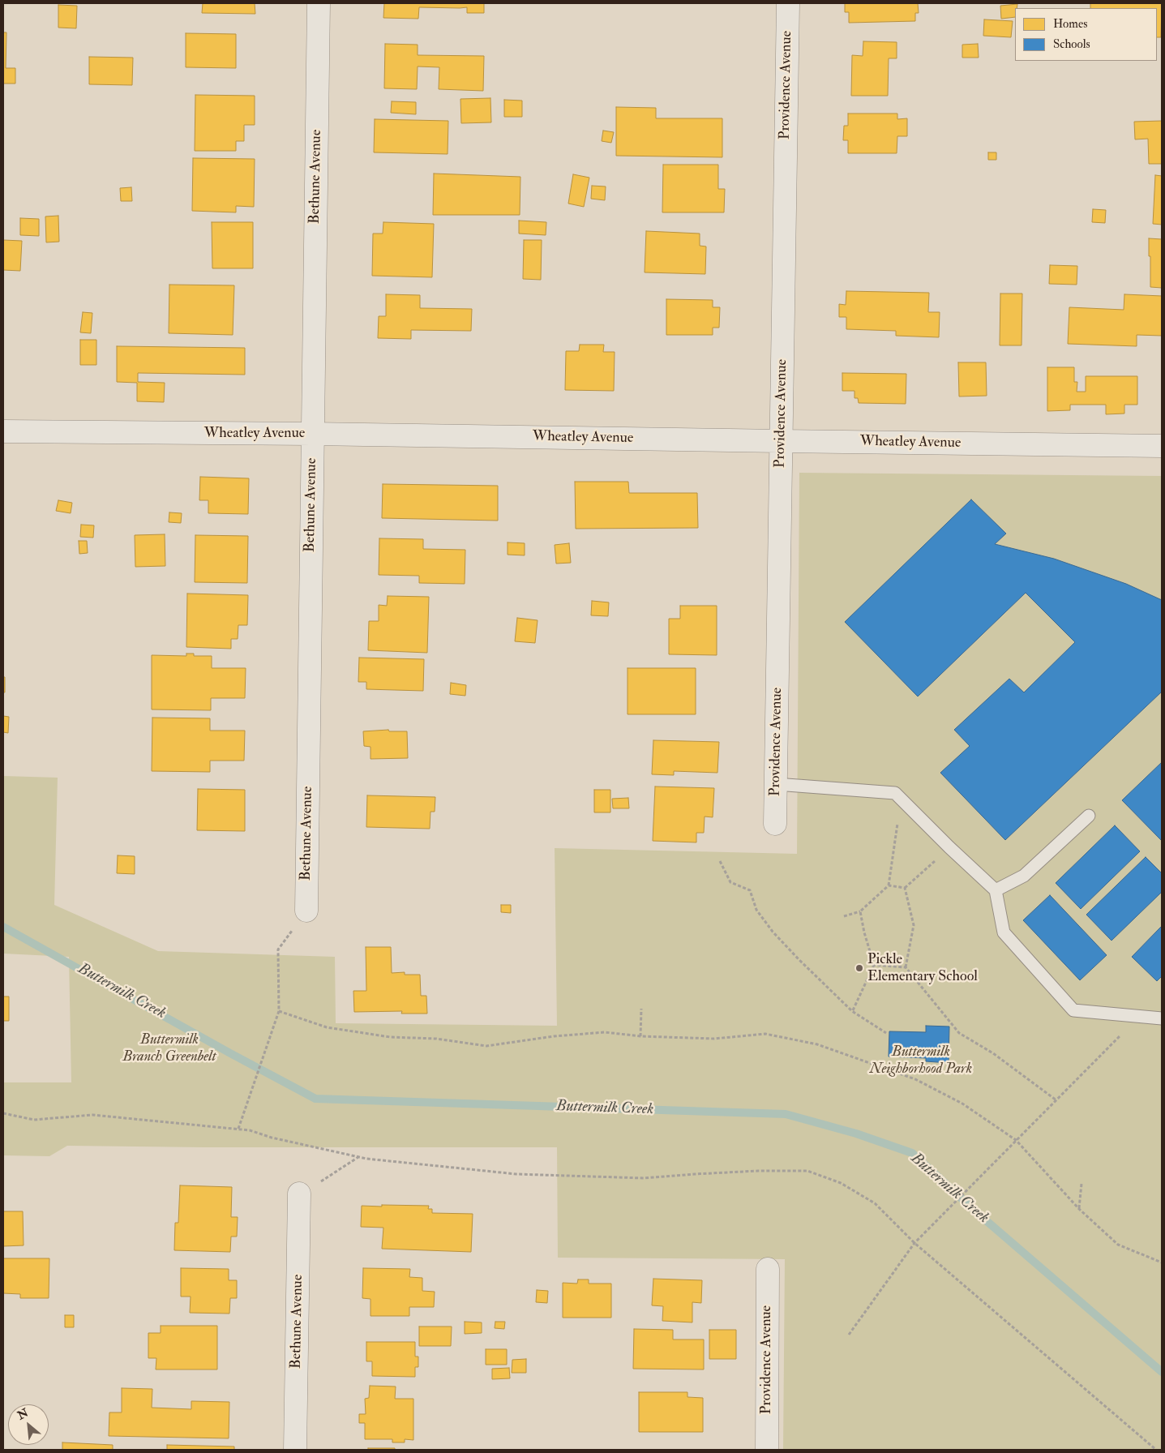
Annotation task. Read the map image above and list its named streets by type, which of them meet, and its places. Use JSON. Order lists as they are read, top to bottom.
{
  "streets": {
    "street": ["Providence Avenue", "Bethune Avenue", "Wheatley Avenue"]
  },
  "crossings": [
    ["Providence Avenue", "Wheatley Avenue"],
    ["Bethune Avenue", "Wheatley Avenue"]
  ],
  "water": ["Buttermilk Creek"],
  "parks": ["Buttermilk Branch Greenbelt", "Buttermilk Neighborhood Park"],
  "places": ["Pickle Elementary School"],
  "legend": ["Homes", "Schools"],
  "north": "top left"
}
